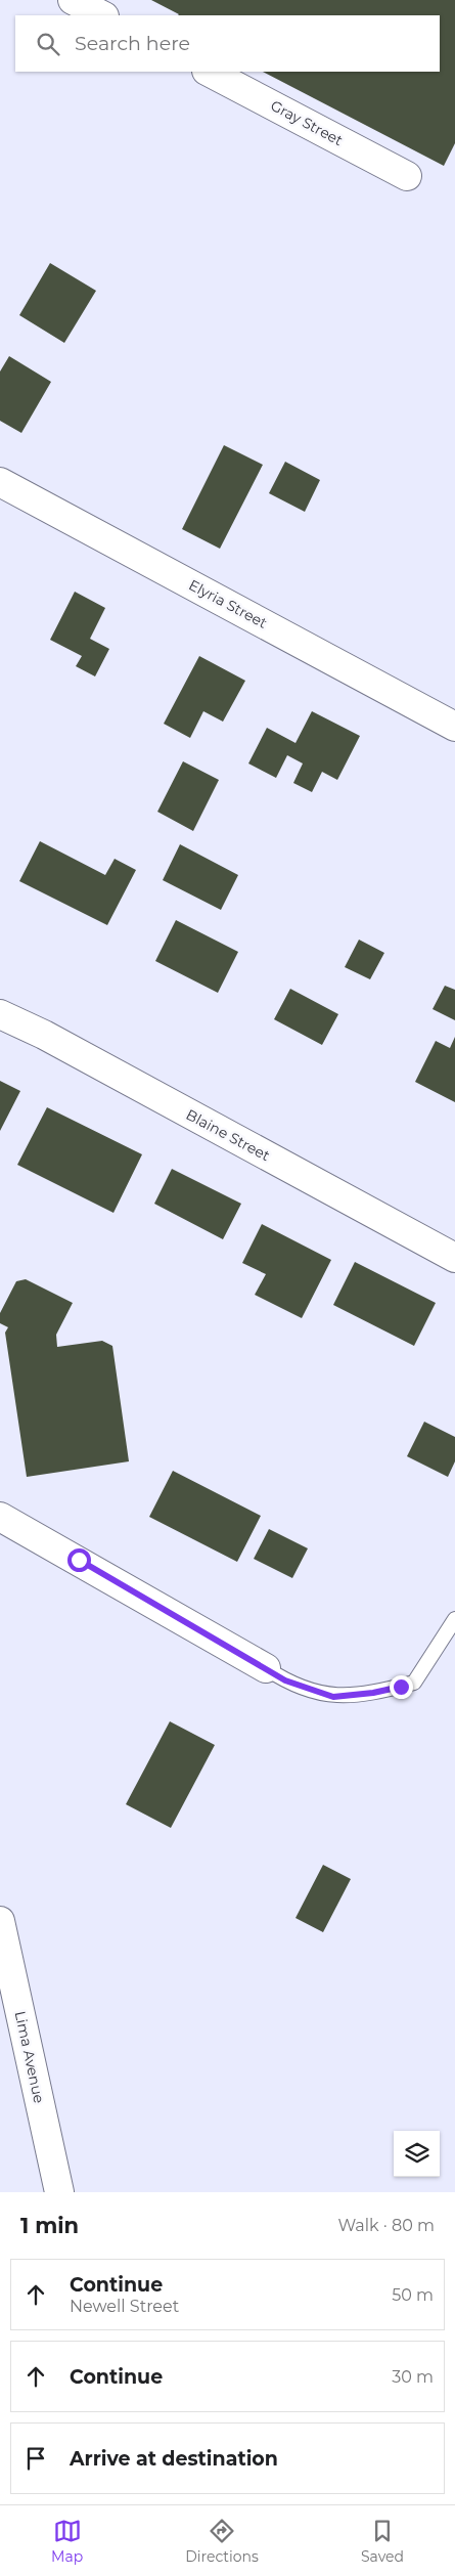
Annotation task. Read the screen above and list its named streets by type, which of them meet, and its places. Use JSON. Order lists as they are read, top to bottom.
{
  "streets": {
    "street": [
      "Gray Street",
      "Elyria Street",
      "Blaine Street",
      "Lima Avenue"
    ]
  },
  "page": {
    "search": "Search here",
    "heading": ["1 min", "Walk · 80 m"],
    "list": [
      ["Continue", "Newell Street", "50 m"],
      ["Continue", "30 m"],
      "Arrive at destination"
    ],
    "nav": ["Map", "Directions", "Saved"]
  }
}
